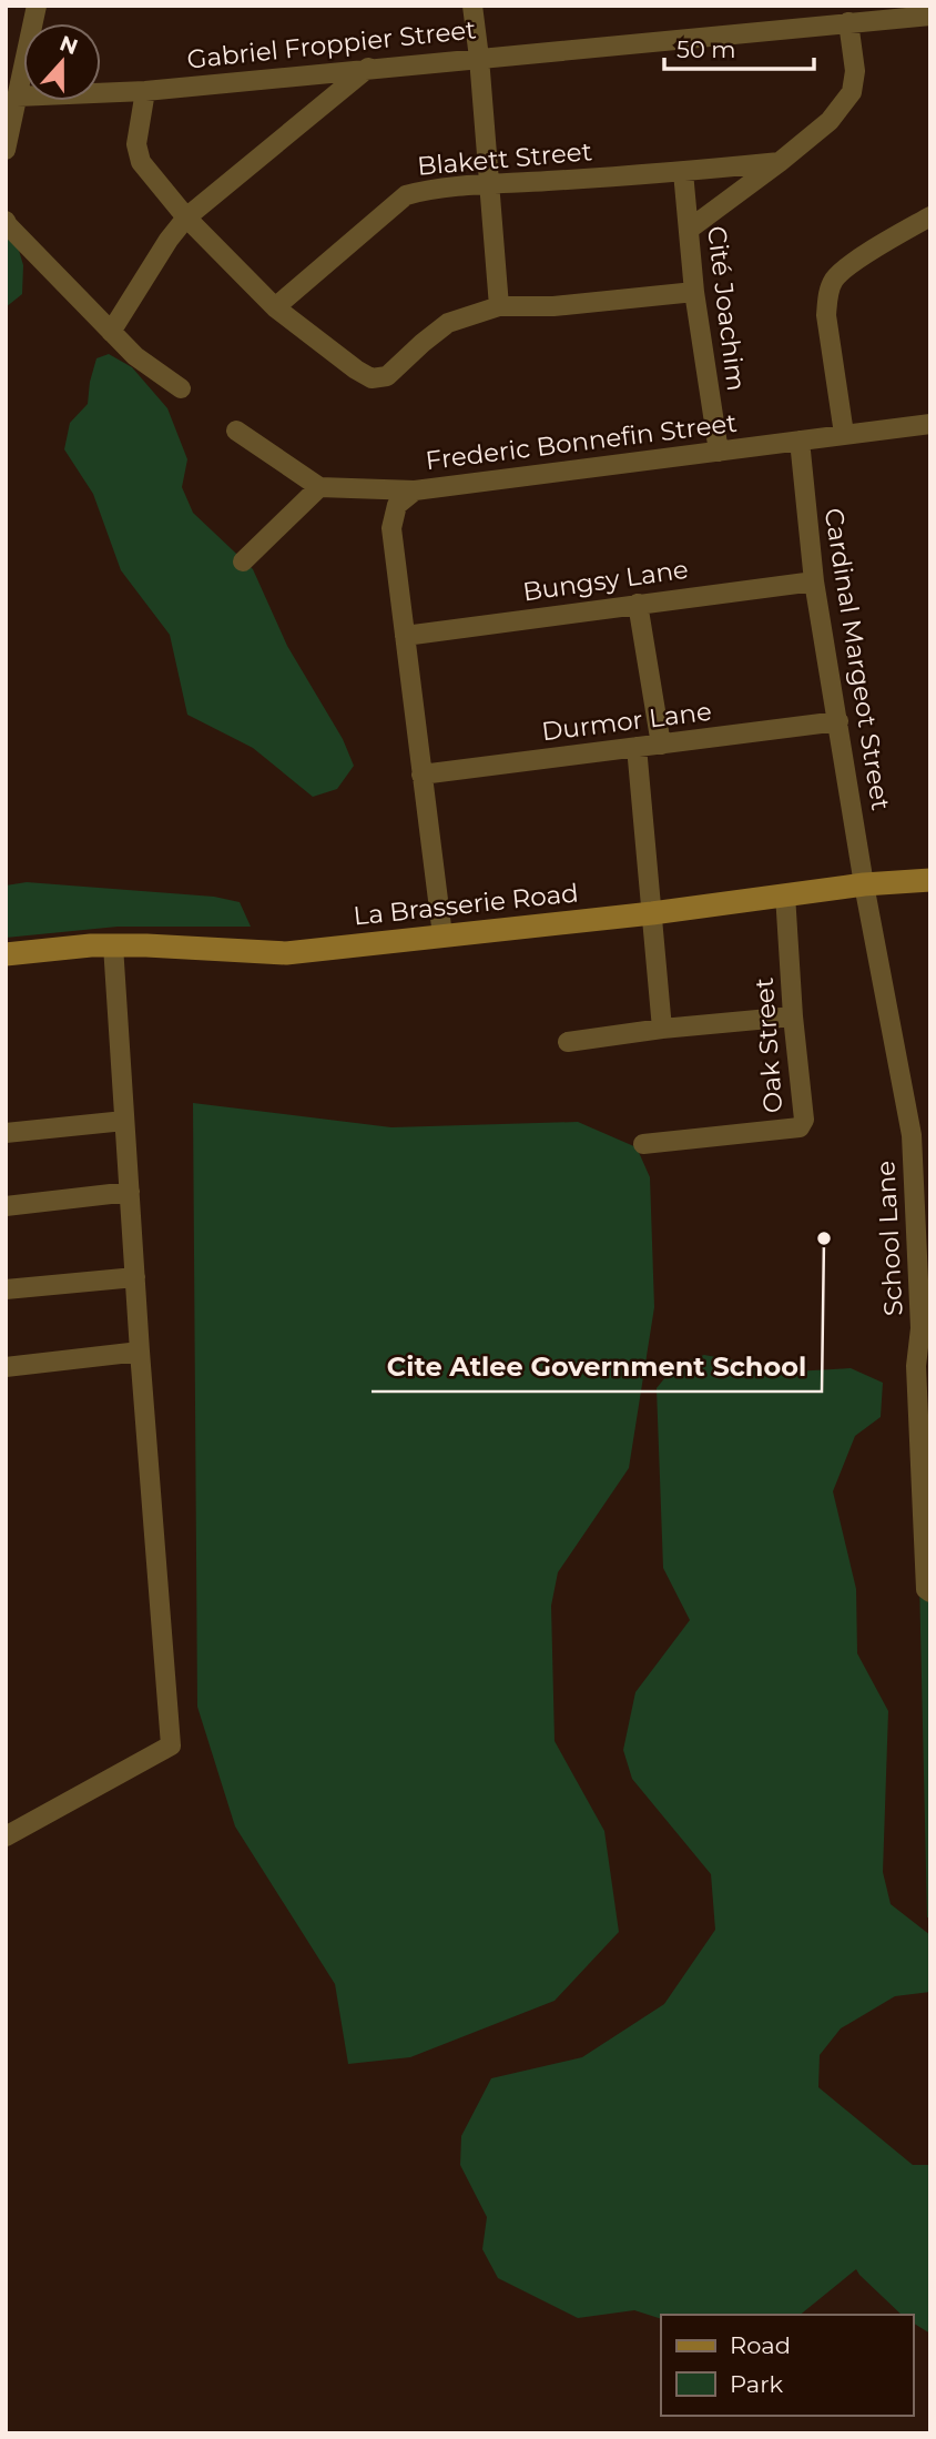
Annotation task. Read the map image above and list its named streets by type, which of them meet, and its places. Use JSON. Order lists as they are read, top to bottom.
{
  "streets": {
    "main road": ["La Brasserie Road"],
    "street": [
      "Gabriel Froppier Street",
      "Blakett Street",
      "Cité Joachim",
      "Frederic Bonnefin Street",
      "Bungsy Lane",
      "Cardinal Margeot Street",
      "Durmor Lane",
      "Oak Street",
      "School Lane"
    ]
  },
  "crossings": [
    ["Blakett Street", "Cité Joachim"],
    ["Cité Joachim", "Frederic Bonnefin Street"],
    ["Frederic Bonnefin Street", "Bungsy Lane"],
    ["Frederic Bonnefin Street", "Cardinal Margeot Street"],
    ["Frederic Bonnefin Street", "Durmor Lane"],
    ["Frederic Bonnefin Street", "La Brasserie Road"],
    ["Bungsy Lane", "Cardinal Margeot Street"],
    ["Cardinal Margeot Street", "Durmor Lane"],
    ["Cardinal Margeot Street", "La Brasserie Road"],
    ["Cardinal Margeot Street", "School Lane"],
    ["La Brasserie Road", "Oak Street"],
    ["La Brasserie Road", "School Lane"]
  ],
  "places": ["Cite Atlee Government School"],
  "legend": ["Road", "Park"],
  "scale_bar": "50 m",
  "north": "top"
}
